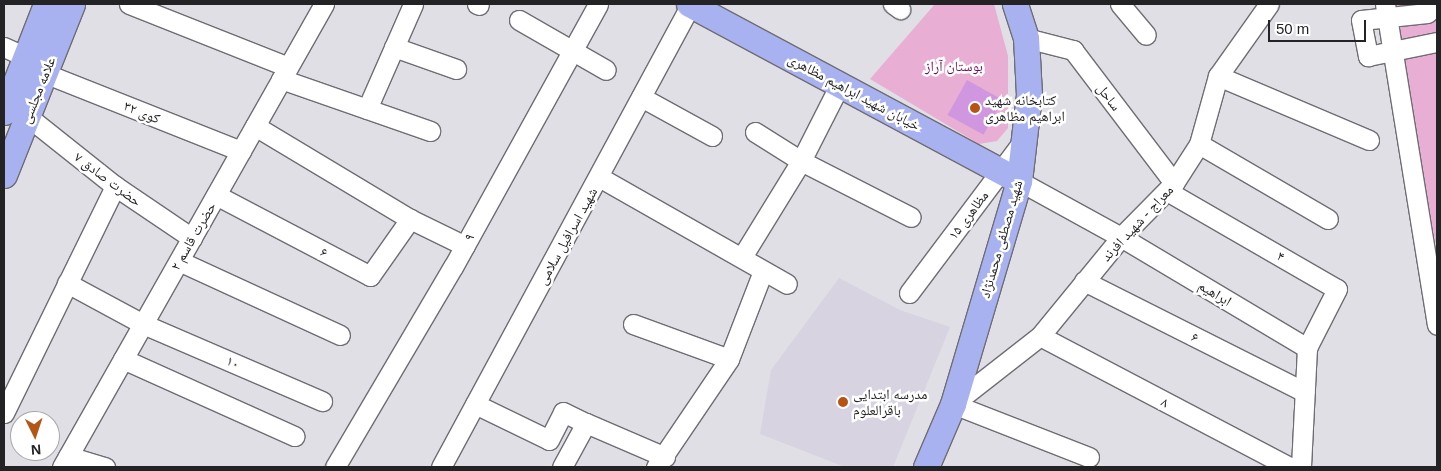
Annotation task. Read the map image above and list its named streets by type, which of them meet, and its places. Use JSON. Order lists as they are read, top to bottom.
{
  "streets": {
    "main road": ["علامه مجلسی", "خیابان شهید ابراهیم مظاهری", "شهید مصطفی محمدنژاد"],
    "street": [
      "ساحل",
      "کوی ۳۲",
      "۷ حضرت صادق",
      "۱۵ مظاهری",
      "معراج - شهید افرند",
      "۲ حضرت قاسم",
      "شهید اسرافیل سلامی",
      "۹",
      "۶",
      "۴",
      "ابراهیم",
      "۱۰",
      "۸"
    ]
  },
  "crossings": [
    ["علامه مجلسی", "کوی ۳۲"],
    ["علامه مجلسی", "۷ حضرت صادق"],
    ["خیابان شهید ابراهیم مظاهری", "۱۵ مظاهری"],
    ["خیابان شهید ابراهیم مظاهری", "شهید اسرافیل سلامی"],
    ["خیابان شهید ابراهیم مظاهری", "شهید مصطفی محمدنژاد"],
    ["خیابان شهید ابراهیم مظاهری", "ابراهیم"],
    ["ساحل", "معراج - شهید افرند"],
    ["ساحل", "شهید مصطفی محمدنژاد"],
    ["ساحل", "۴"],
    ["کوی ۳۲", "۲ حضرت قاسم"],
    ["۷ حضرت صادق", "۲ حضرت قاسم"],
    ["۱۵ مظاهری", "شهید مصطفی محمدنژاد"],
    ["۱۵ مظاهری", "ابراهیم"],
    ["معراج - شهید افرند", "شهید مصطفی محمدنژاد"],
    ["معراج - شهید افرند", "۶"],
    ["معراج - شهید افرند", "۴"],
    ["معراج - شهید افرند", "ابراهیم"],
    ["معراج - شهید افرند", "۸"],
    ["۲ حضرت قاسم", "۶"],
    ["۲ حضرت قاسم", "۱۰"],
    ["شهید مصطفی محمدنژاد", "ابراهیم"],
    ["۴", "ابراهیم"]
  ],
  "parks": ["بوستان آراز"],
  "places": ["کتابخانه شهید ابراهیم مظاهری", "مدرسه ابتدایی باقرالعلوم"],
  "scale_bar": "50 m",
  "north": "bottom"
}
